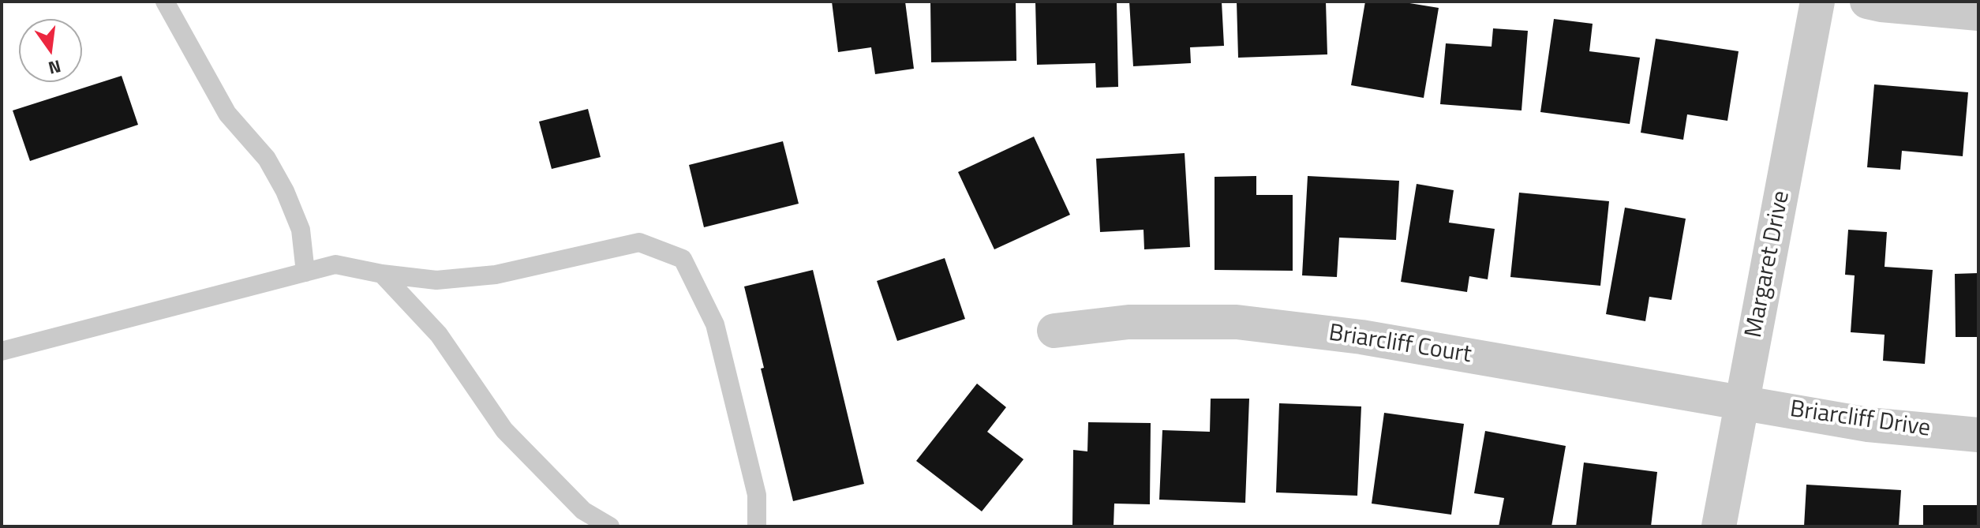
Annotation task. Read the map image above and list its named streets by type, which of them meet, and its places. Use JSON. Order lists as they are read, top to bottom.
{
  "streets": {
    "street": ["Margaret Drive", "Briarcliff Court", "Briarcliff Drive"]
  },
  "crossings": [
    ["Margaret Drive", "Briarcliff Court"],
    ["Margaret Drive", "Briarcliff Drive"],
    ["Briarcliff Court", "Briarcliff Drive"]
  ],
  "north": "bottom"
}
